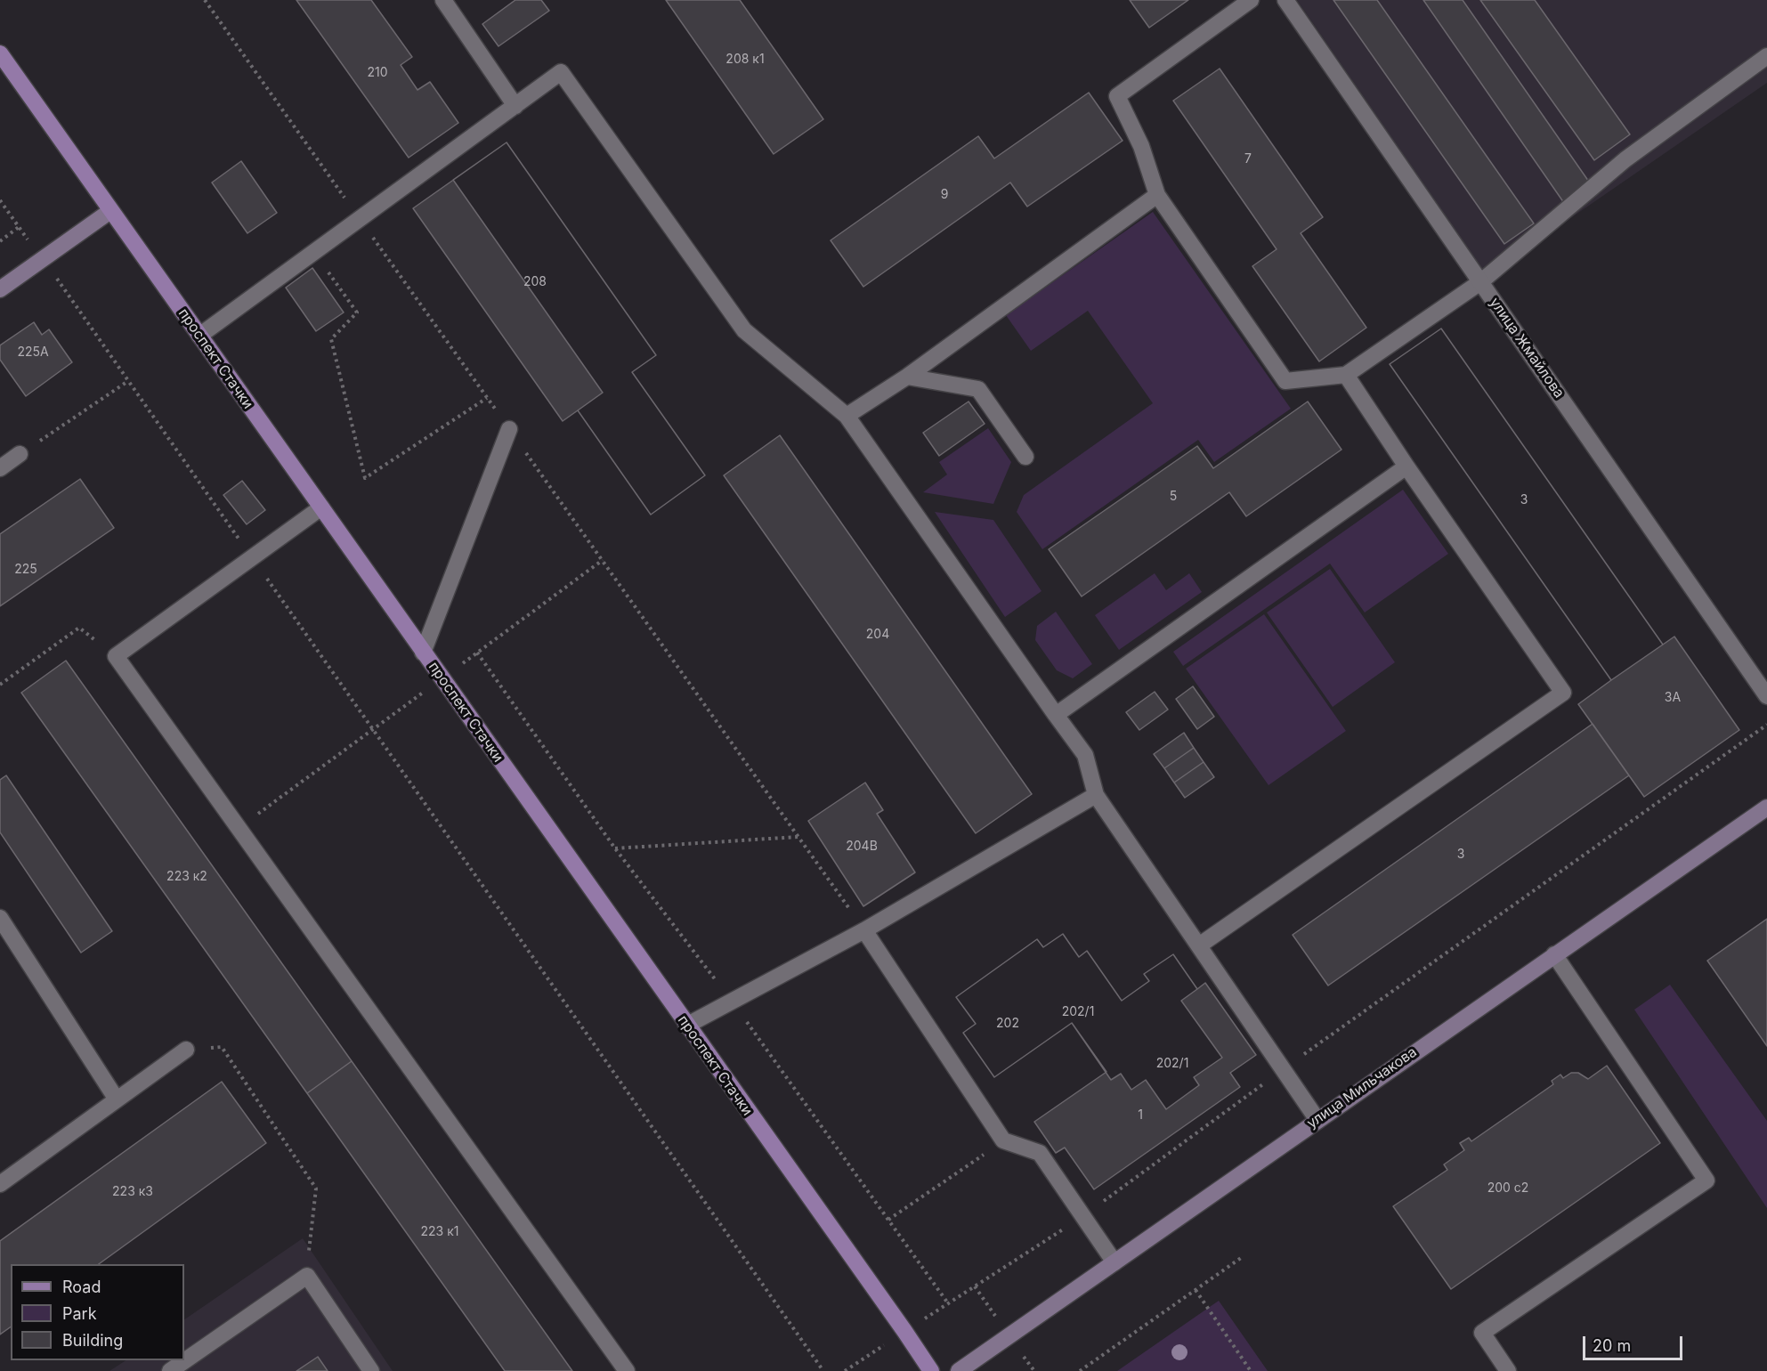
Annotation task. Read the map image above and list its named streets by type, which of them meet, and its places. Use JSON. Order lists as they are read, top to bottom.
{
  "streets": {
    "main road": ["проспект Стачки"],
    "street": ["улица Жмайлова", "улица Мильчакова"]
  },
  "house_numbers": [
    "208 к1",
    "210",
    "7",
    "9",
    "208",
    "225А",
    "5",
    "3",
    "225",
    "204",
    "3А",
    "204В",
    "3",
    "223 к2",
    "202/1",
    "202",
    "202/1",
    "1",
    "200 с2",
    "223 к3",
    "223 к1"
  ],
  "legend": ["Road", "Park", "Building"],
  "scale_bar": "20 m"
}
